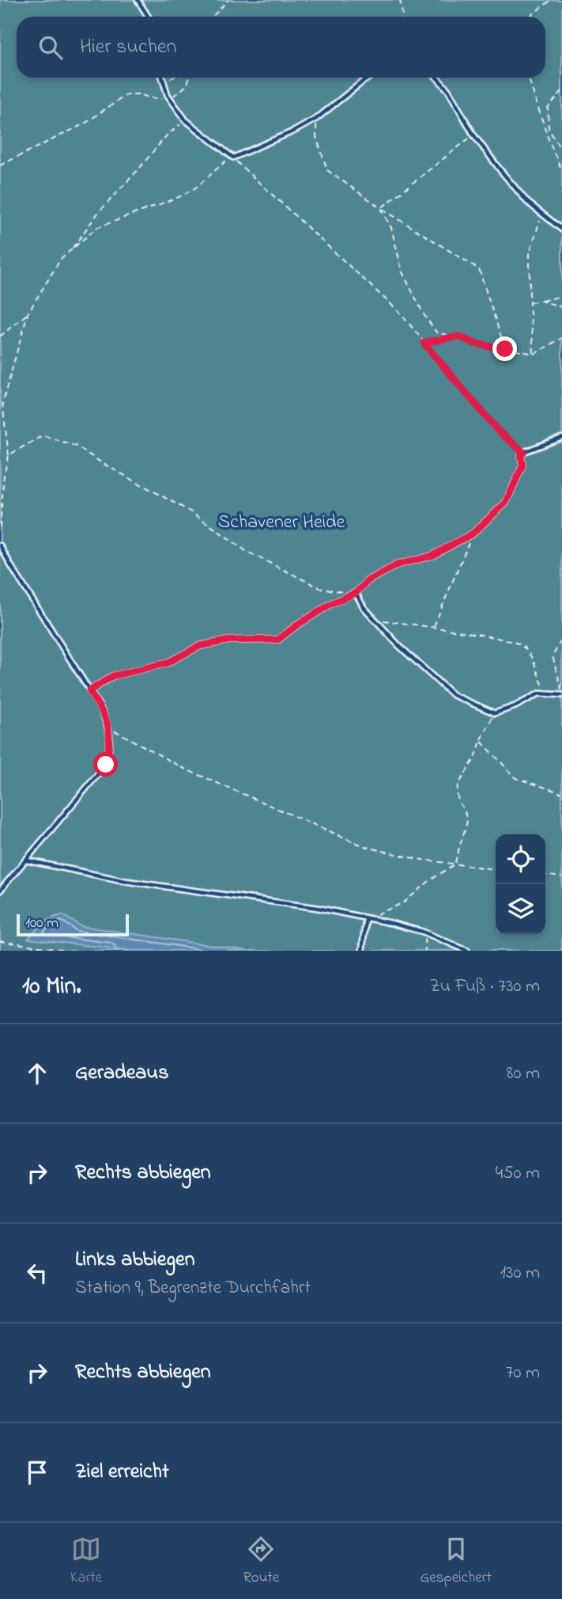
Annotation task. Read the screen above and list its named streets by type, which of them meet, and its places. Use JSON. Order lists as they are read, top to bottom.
{
  "parks": ["Schavener Heide"],
  "scale_bar": "100 m",
  "page": {
    "search": "Hier suchen",
    "scale": "100 m",
    "heading": ["10 Min.", "Zu Fuß · 730 m"],
    "list": [
      ["Geradeaus", "80 m"],
      ["Rechts abbiegen", "450 m"],
      ["Links abbiegen", "Station 9, Begrenzte Durchfahrt", "130 m"],
      ["Rechts abbiegen", "70 m"],
      "Ziel erreicht"
    ],
    "nav": ["Karte", "Route", "Gespeichert"]
  }
}
